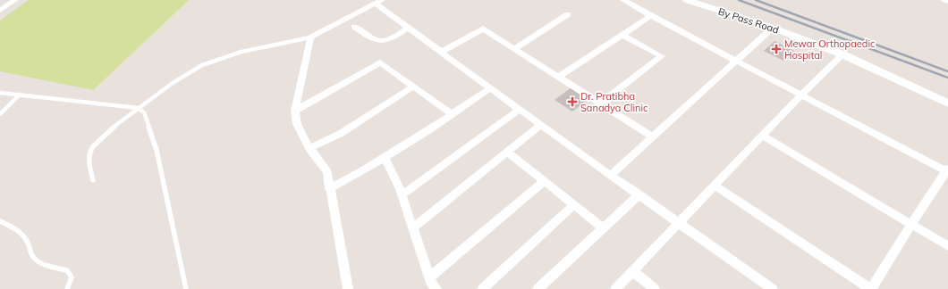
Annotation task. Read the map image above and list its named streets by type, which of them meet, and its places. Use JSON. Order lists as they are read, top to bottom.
{
  "streets": {
    "street": ["By Pass Road"]
  },
  "places": {
    "health": ["Mewar Orthopaedic Hospital", "Dr. Pratibha Sanadya Clinic"]
  }
}
